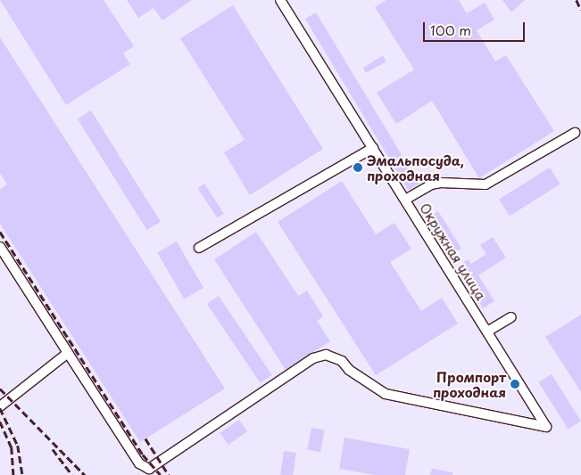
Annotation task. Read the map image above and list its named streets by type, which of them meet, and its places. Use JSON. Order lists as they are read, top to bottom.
{
  "streets": {
    "street": ["Окружная улица"]
  },
  "places": ["Эмальпосуда, проходная", "Промпорт проходная"],
  "scale_bar": "100 m"
}
